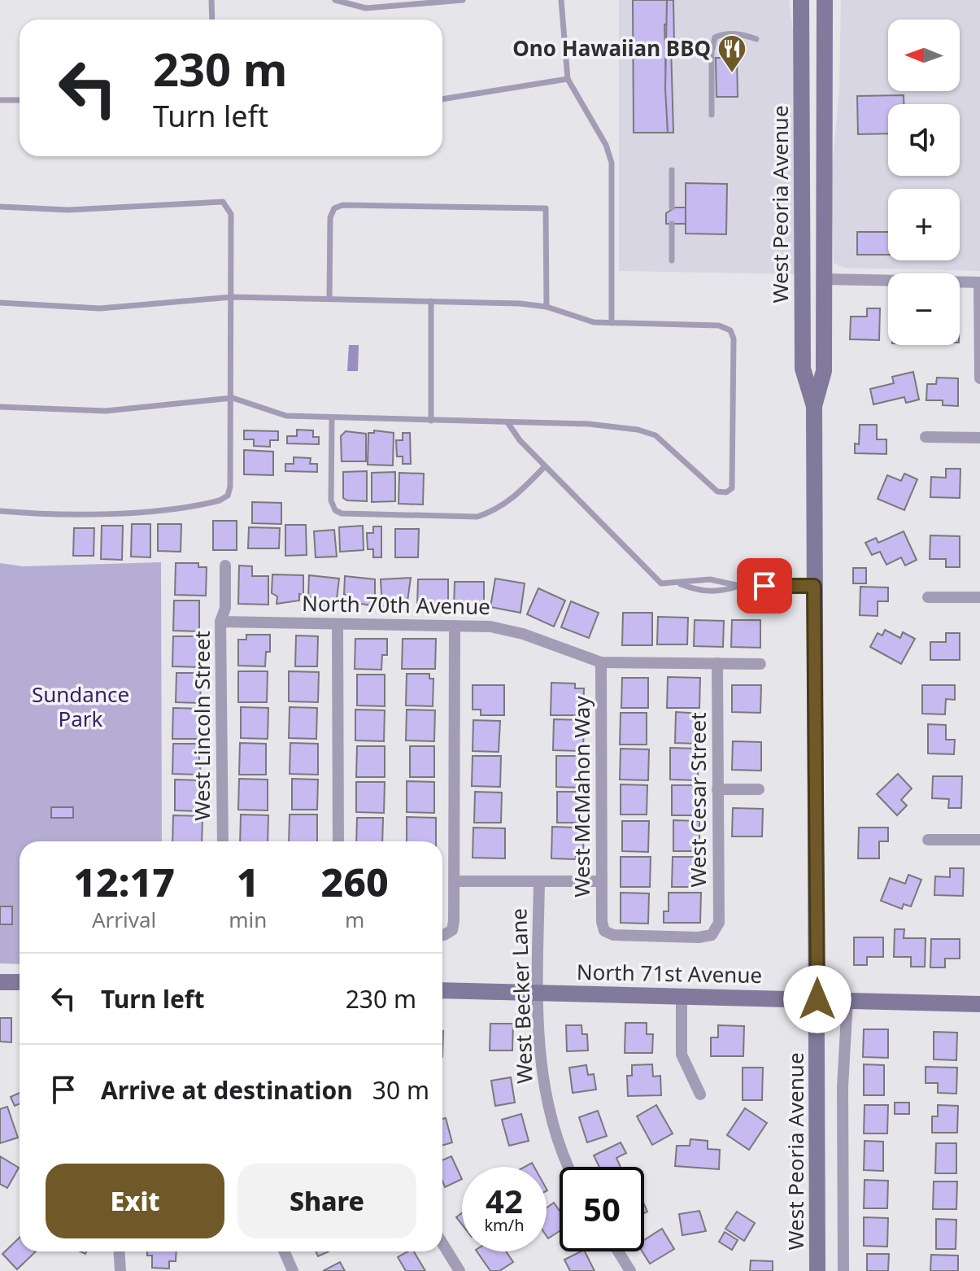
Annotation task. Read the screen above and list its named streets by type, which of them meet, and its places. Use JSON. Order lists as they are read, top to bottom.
{
  "streets": {
    "main road": ["West Peoria Avenue", "North 71st Avenue"],
    "street": [
      "North 70th Avenue",
      "West Lincoln Street",
      "West McMahon Way",
      "West Cesar Street",
      "West Becker Lane"
    ]
  },
  "crossings": [
    ["West Peoria Avenue", "North 71st Avenue"],
    ["North 70th Avenue", "West Lincoln Street"],
    ["North 70th Avenue", "West McMahon Way"],
    ["North 70th Avenue", "West Cesar Street"],
    ["West McMahon Way", "West Cesar Street"],
    ["North 71st Avenue", "West Becker Lane"]
  ],
  "parks": ["Sundance Park"],
  "places": {
    "restaurant": ["Ono Hawaiian BBQ"]
  },
  "north": "left",
  "page": {
    "map_buttons": ["+", "−"],
    "turn": ["230 m", "Turn left"],
    "eta": [
      "12:17",
      "Arrival",
      "1",
      "min",
      "260",
      "m"
    ],
    "list": [
      {
        "name": "Turn left",
        "value": "230 m"
      },
      {
        "name": "Arrive at destination",
        "value": "30 m"
      }
    ],
    "buttons": ["Exit", "Share"],
    "speed": "42 km/h",
    "limit": "50"
  }
}
